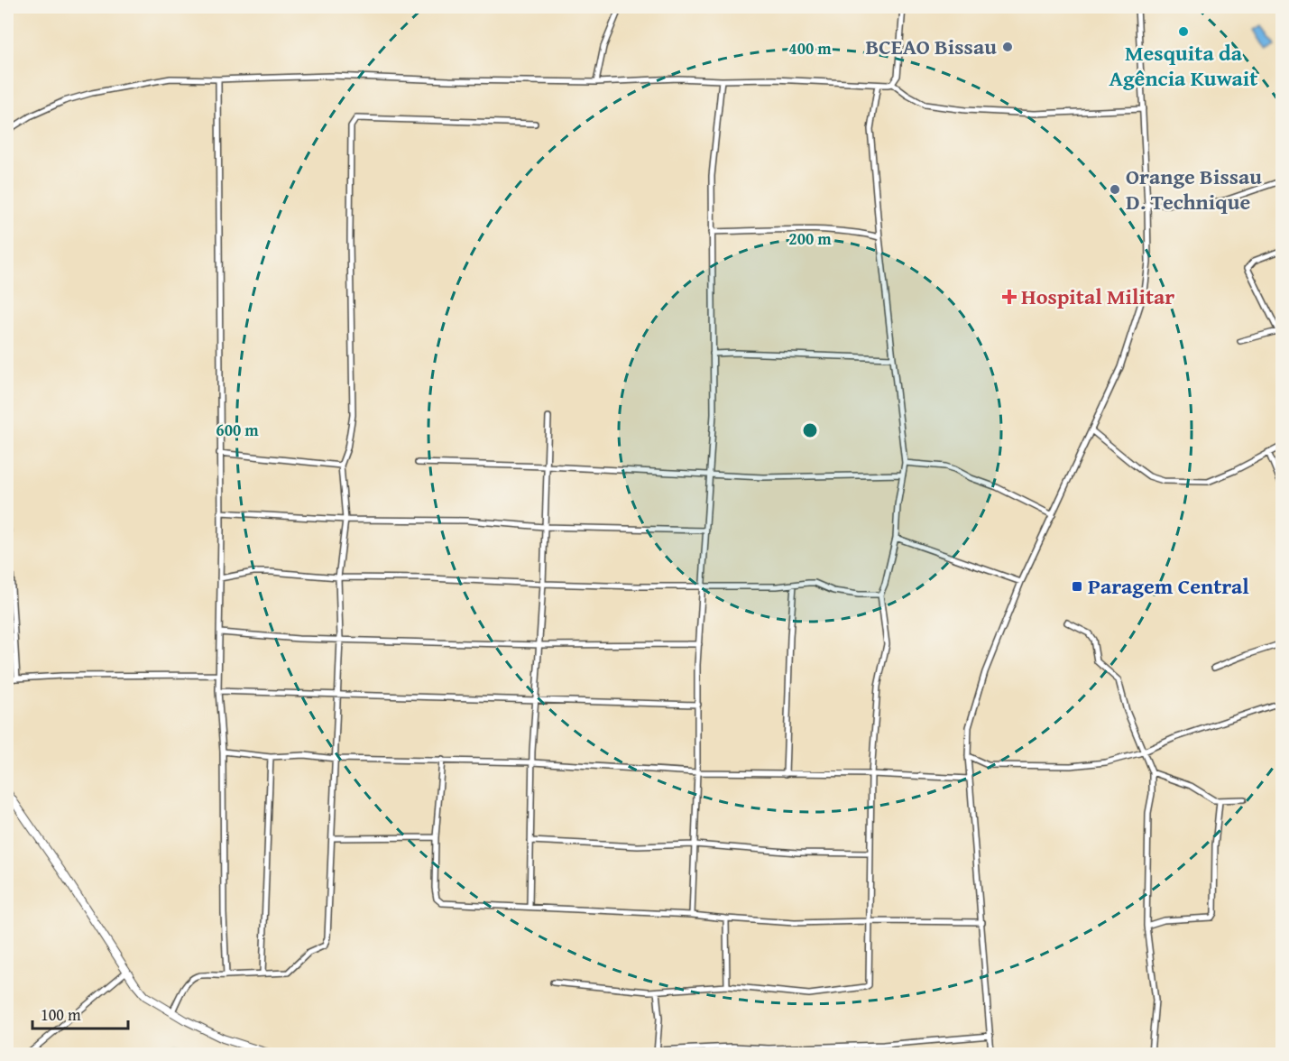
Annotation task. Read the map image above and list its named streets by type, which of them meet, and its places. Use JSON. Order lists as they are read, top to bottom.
{
  "places": {
    "other": ["Mesquita da Agência Kuwait", "BCEAO Bissau", "Orange Bissau D. Technique"],
    "health": ["Hospital Militar"],
    "transit": ["Paragem Central"]
  },
  "scale_bar": "100 m",
  "rings": ["400 m", "200 m", "600 m"]
}
